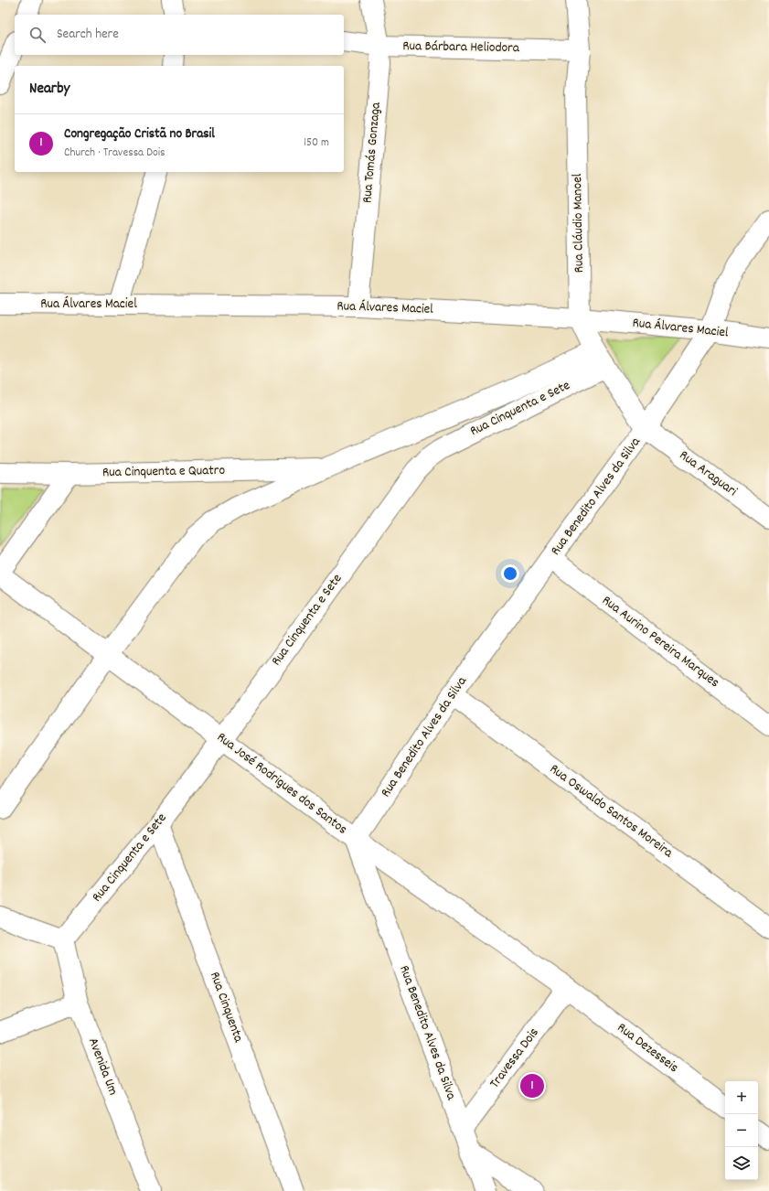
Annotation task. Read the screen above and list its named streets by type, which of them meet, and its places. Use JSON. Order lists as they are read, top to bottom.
{
  "streets": {
    "street": [
      "Rua Bárbara Heliodora",
      "Rua Tomás Gonzaga",
      "Rua Cláudio Manoel",
      "Rua Álvares Maciel",
      "Rua Cinquenta e Sete",
      "Rua Cinquenta e Quatro",
      "Rua Araguari",
      "Rua Benedito Alves da Silva",
      "Rua Aurino Pereira Marques",
      "Rua José Rodrigues dos Santos",
      "Rua Oswaldo Santos Moreira",
      "Rua Cinquenta",
      "Rua Dezesseis",
      "Travessa Dois",
      "Avenida Um"
    ]
  },
  "crossings": [
    ["Rua Bárbara Heliodora", "Rua Tomás Gonzaga"],
    ["Rua Bárbara Heliodora", "Rua Cláudio Manoel"],
    ["Rua Tomás Gonzaga", "Rua Álvares Maciel"],
    ["Rua Cláudio Manoel", "Rua Álvares Maciel"],
    ["Rua Cláudio Manoel", "Rua Cinquenta e Sete"],
    ["Rua Cláudio Manoel", "Rua Araguari"],
    ["Rua Cláudio Manoel", "Rua Benedito Alves da Silva"],
    ["Rua Álvares Maciel", "Rua Benedito Alves da Silva"],
    ["Rua Cinquenta e Sete", "Rua José Rodrigues dos Santos"],
    ["Rua Cinquenta e Sete", "Rua Cinquenta"],
    ["Rua Cinquenta e Sete", "Avenida Um"],
    ["Rua Araguari", "Rua Benedito Alves da Silva"],
    ["Rua Benedito Alves da Silva", "Rua Aurino Pereira Marques"],
    ["Rua Benedito Alves da Silva", "Rua José Rodrigues dos Santos"],
    ["Rua Benedito Alves da Silva", "Rua Oswaldo Santos Moreira"],
    ["Rua Benedito Alves da Silva", "Travessa Dois"],
    ["Rua José Rodrigues dos Santos", "Rua Dezesseis"],
    ["Rua José Rodrigues dos Santos", "Travessa Dois"],
    ["Rua Dezesseis", "Travessa Dois"]
  ],
  "page": {
    "search": "Search here",
    "heading": "Nearby",
    "list": [
      {
        "mark": "1",
        "name": "Congregação Cristã no Brasil",
        "note": "Church · Travessa Dois",
        "value": "150 m"
      }
    ],
    "pins": "1",
    "map_buttons": ["+", "−"]
  }
}
